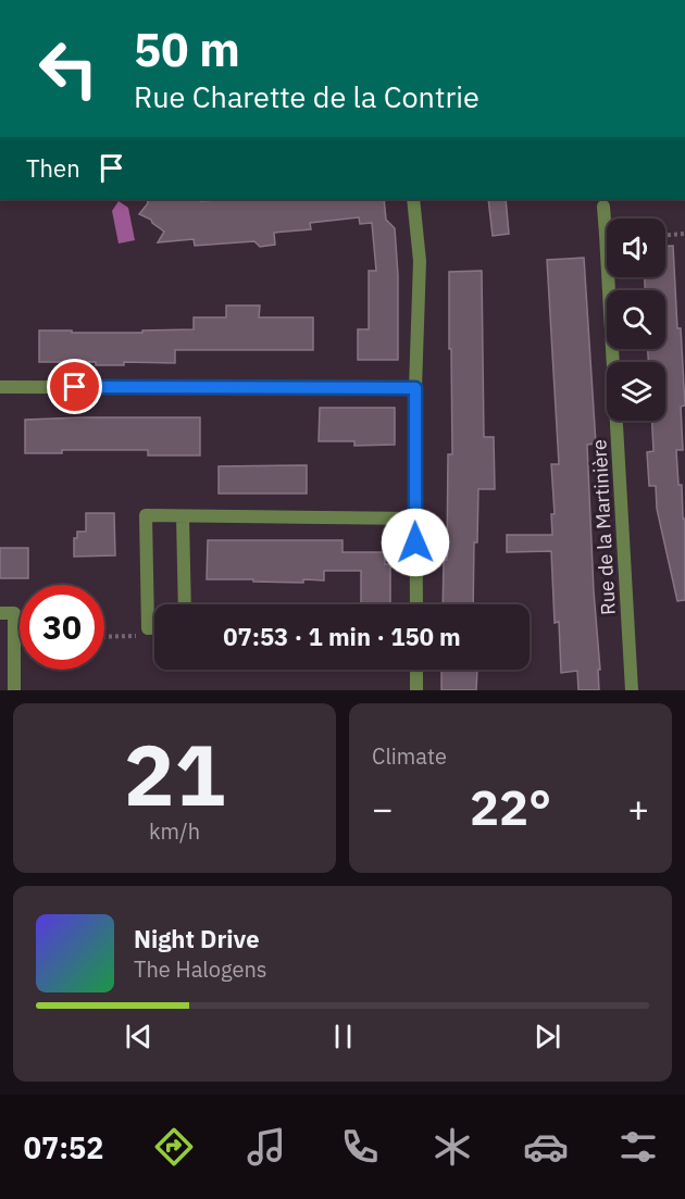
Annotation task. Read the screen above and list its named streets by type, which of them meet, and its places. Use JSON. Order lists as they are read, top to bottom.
{
  "streets": {
    "street": ["Rue de la Martinière"]
  },
  "page": {
    "turn": ["50 m", "Rue Charette de la Contrie"],
    "then": "Then",
    "limit": "30",
    "trip": "07:53 · 1 min · 150 m",
    "tile": [
      ["21", "km/h"],
      "Climate"
    ],
    "heat": ["−", "22°", "+"],
    "song": ["Night Drive", "The Halogens"],
    "tabs": "07:52"
  }
}
